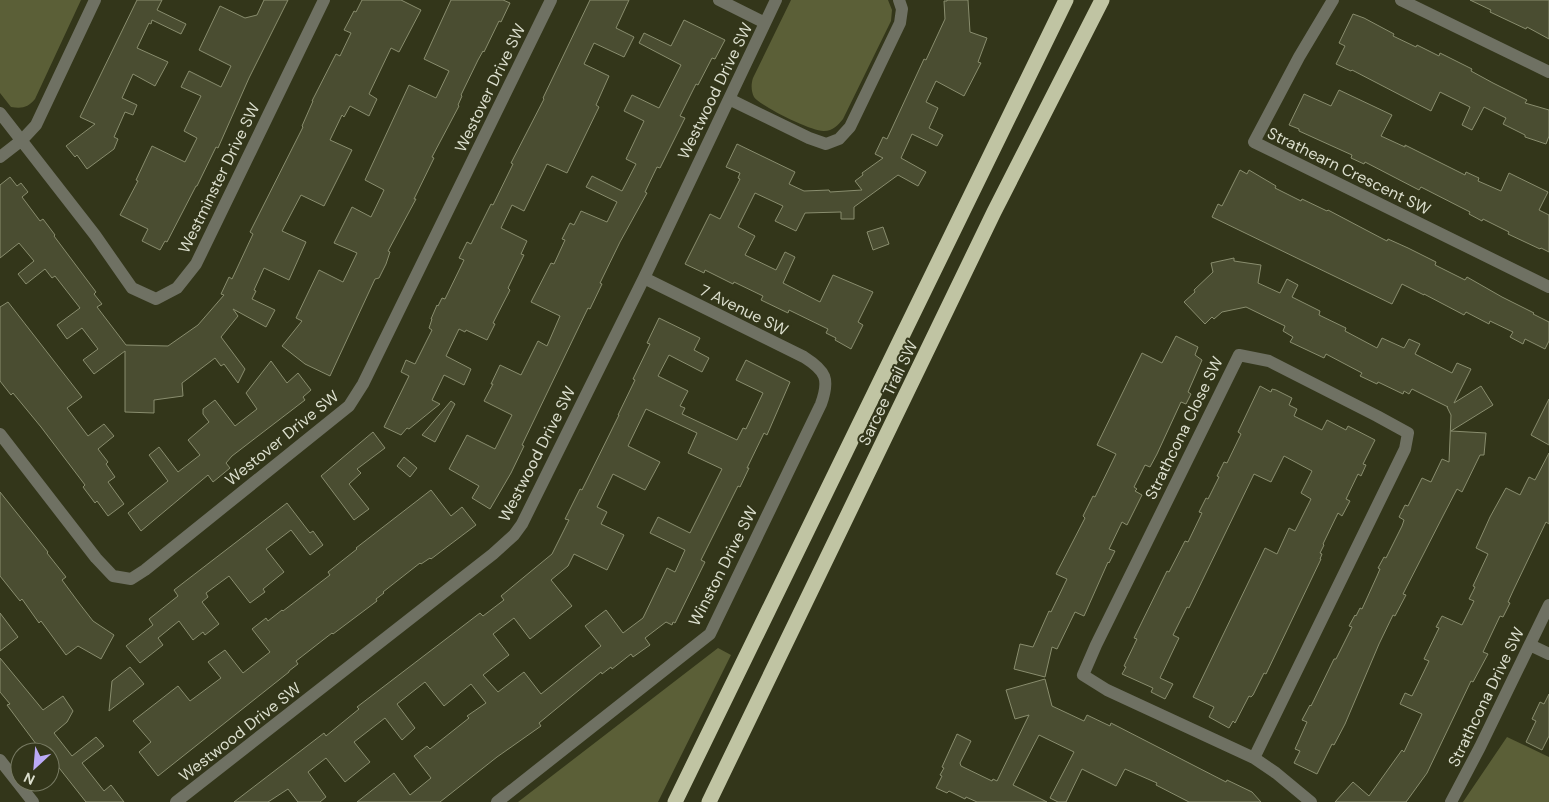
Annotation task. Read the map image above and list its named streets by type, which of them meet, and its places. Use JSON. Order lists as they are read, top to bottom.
{
  "streets": {
    "highway": ["Sarcee Trail SW"],
    "street": [
      "Westover Drive SW",
      "Westwood Drive SW",
      "Strathearn Crescent SW",
      "Westminster Drive SW",
      "7 Avenue SW",
      "Strathcona Close SW",
      "Winston Drive SW",
      "Strathcona Drive SW"
    ]
  },
  "crossings": [
    ["Westwood Drive SW", "7 Avenue SW"],
    ["7 Avenue SW", "Winston Drive SW"]
  ],
  "north": "bottom left"
}
